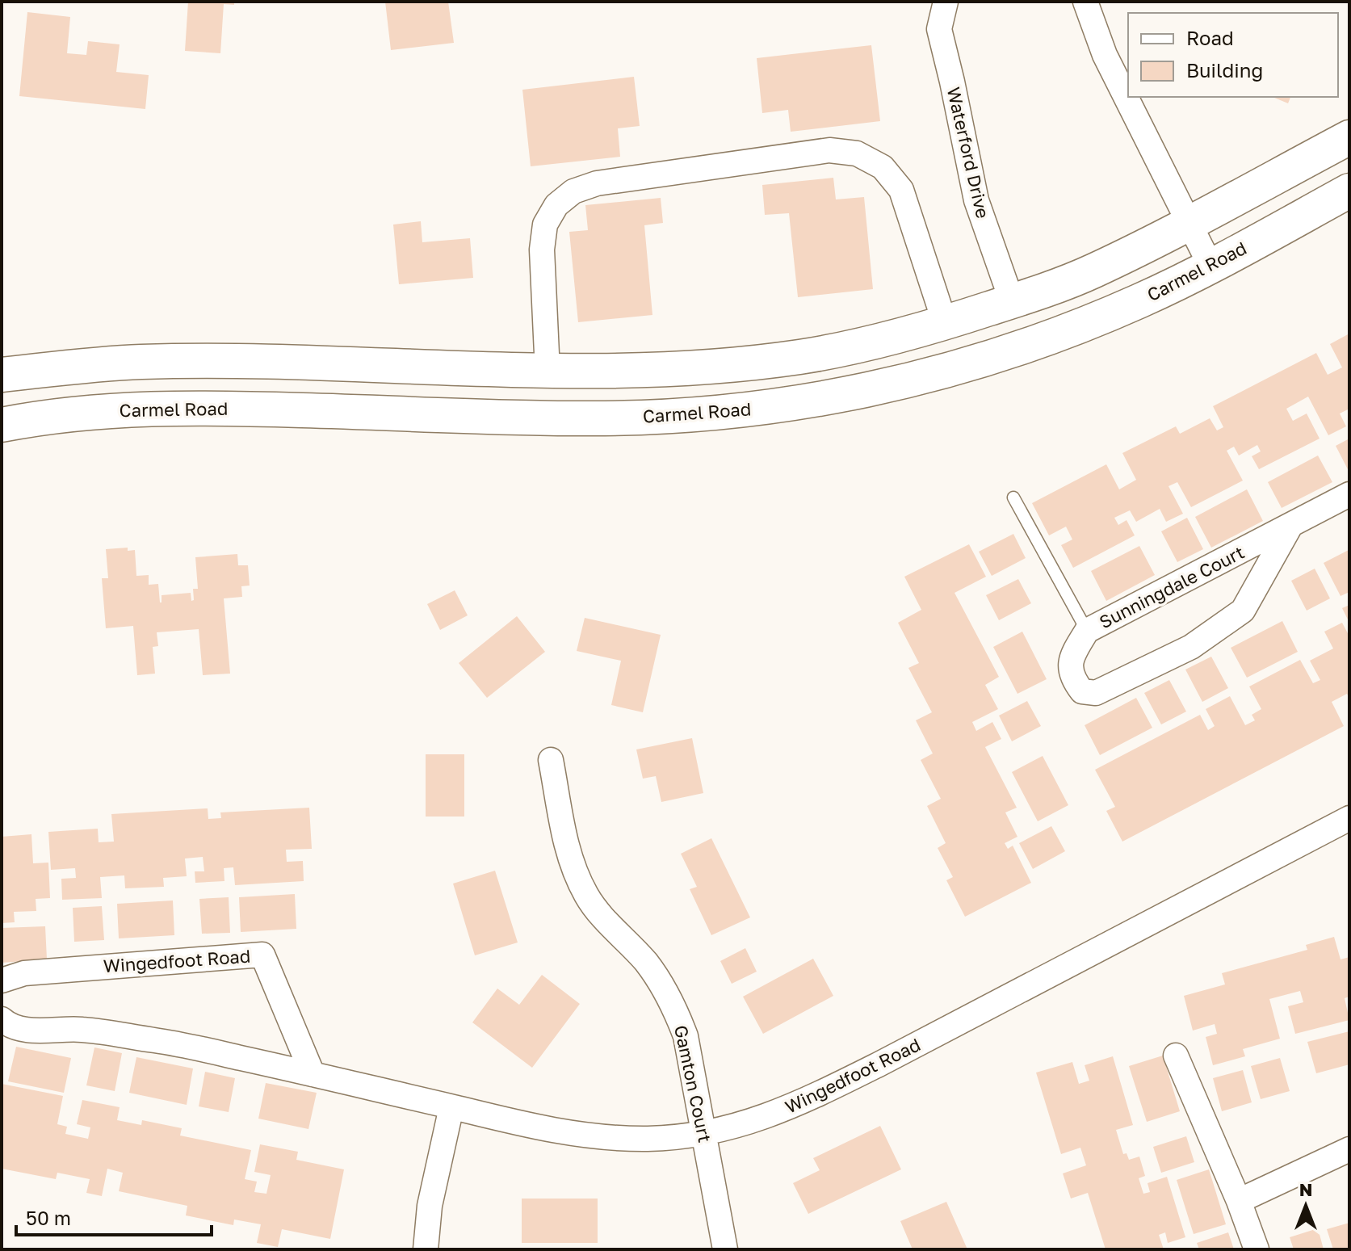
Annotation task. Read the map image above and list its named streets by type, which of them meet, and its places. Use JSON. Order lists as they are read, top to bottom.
{
  "streets": {
    "main road": ["Carmel Road"],
    "street": [
      "Waterford Drive",
      "Sunningdale Court",
      "Wingedfoot Road",
      "Gamton Court"
    ]
  },
  "crossings": [
    ["Wingedfoot Road", "Gamton Court"]
  ],
  "legend": ["Road", "Building"],
  "scale_bar": "50 m",
  "north": "top"
}
